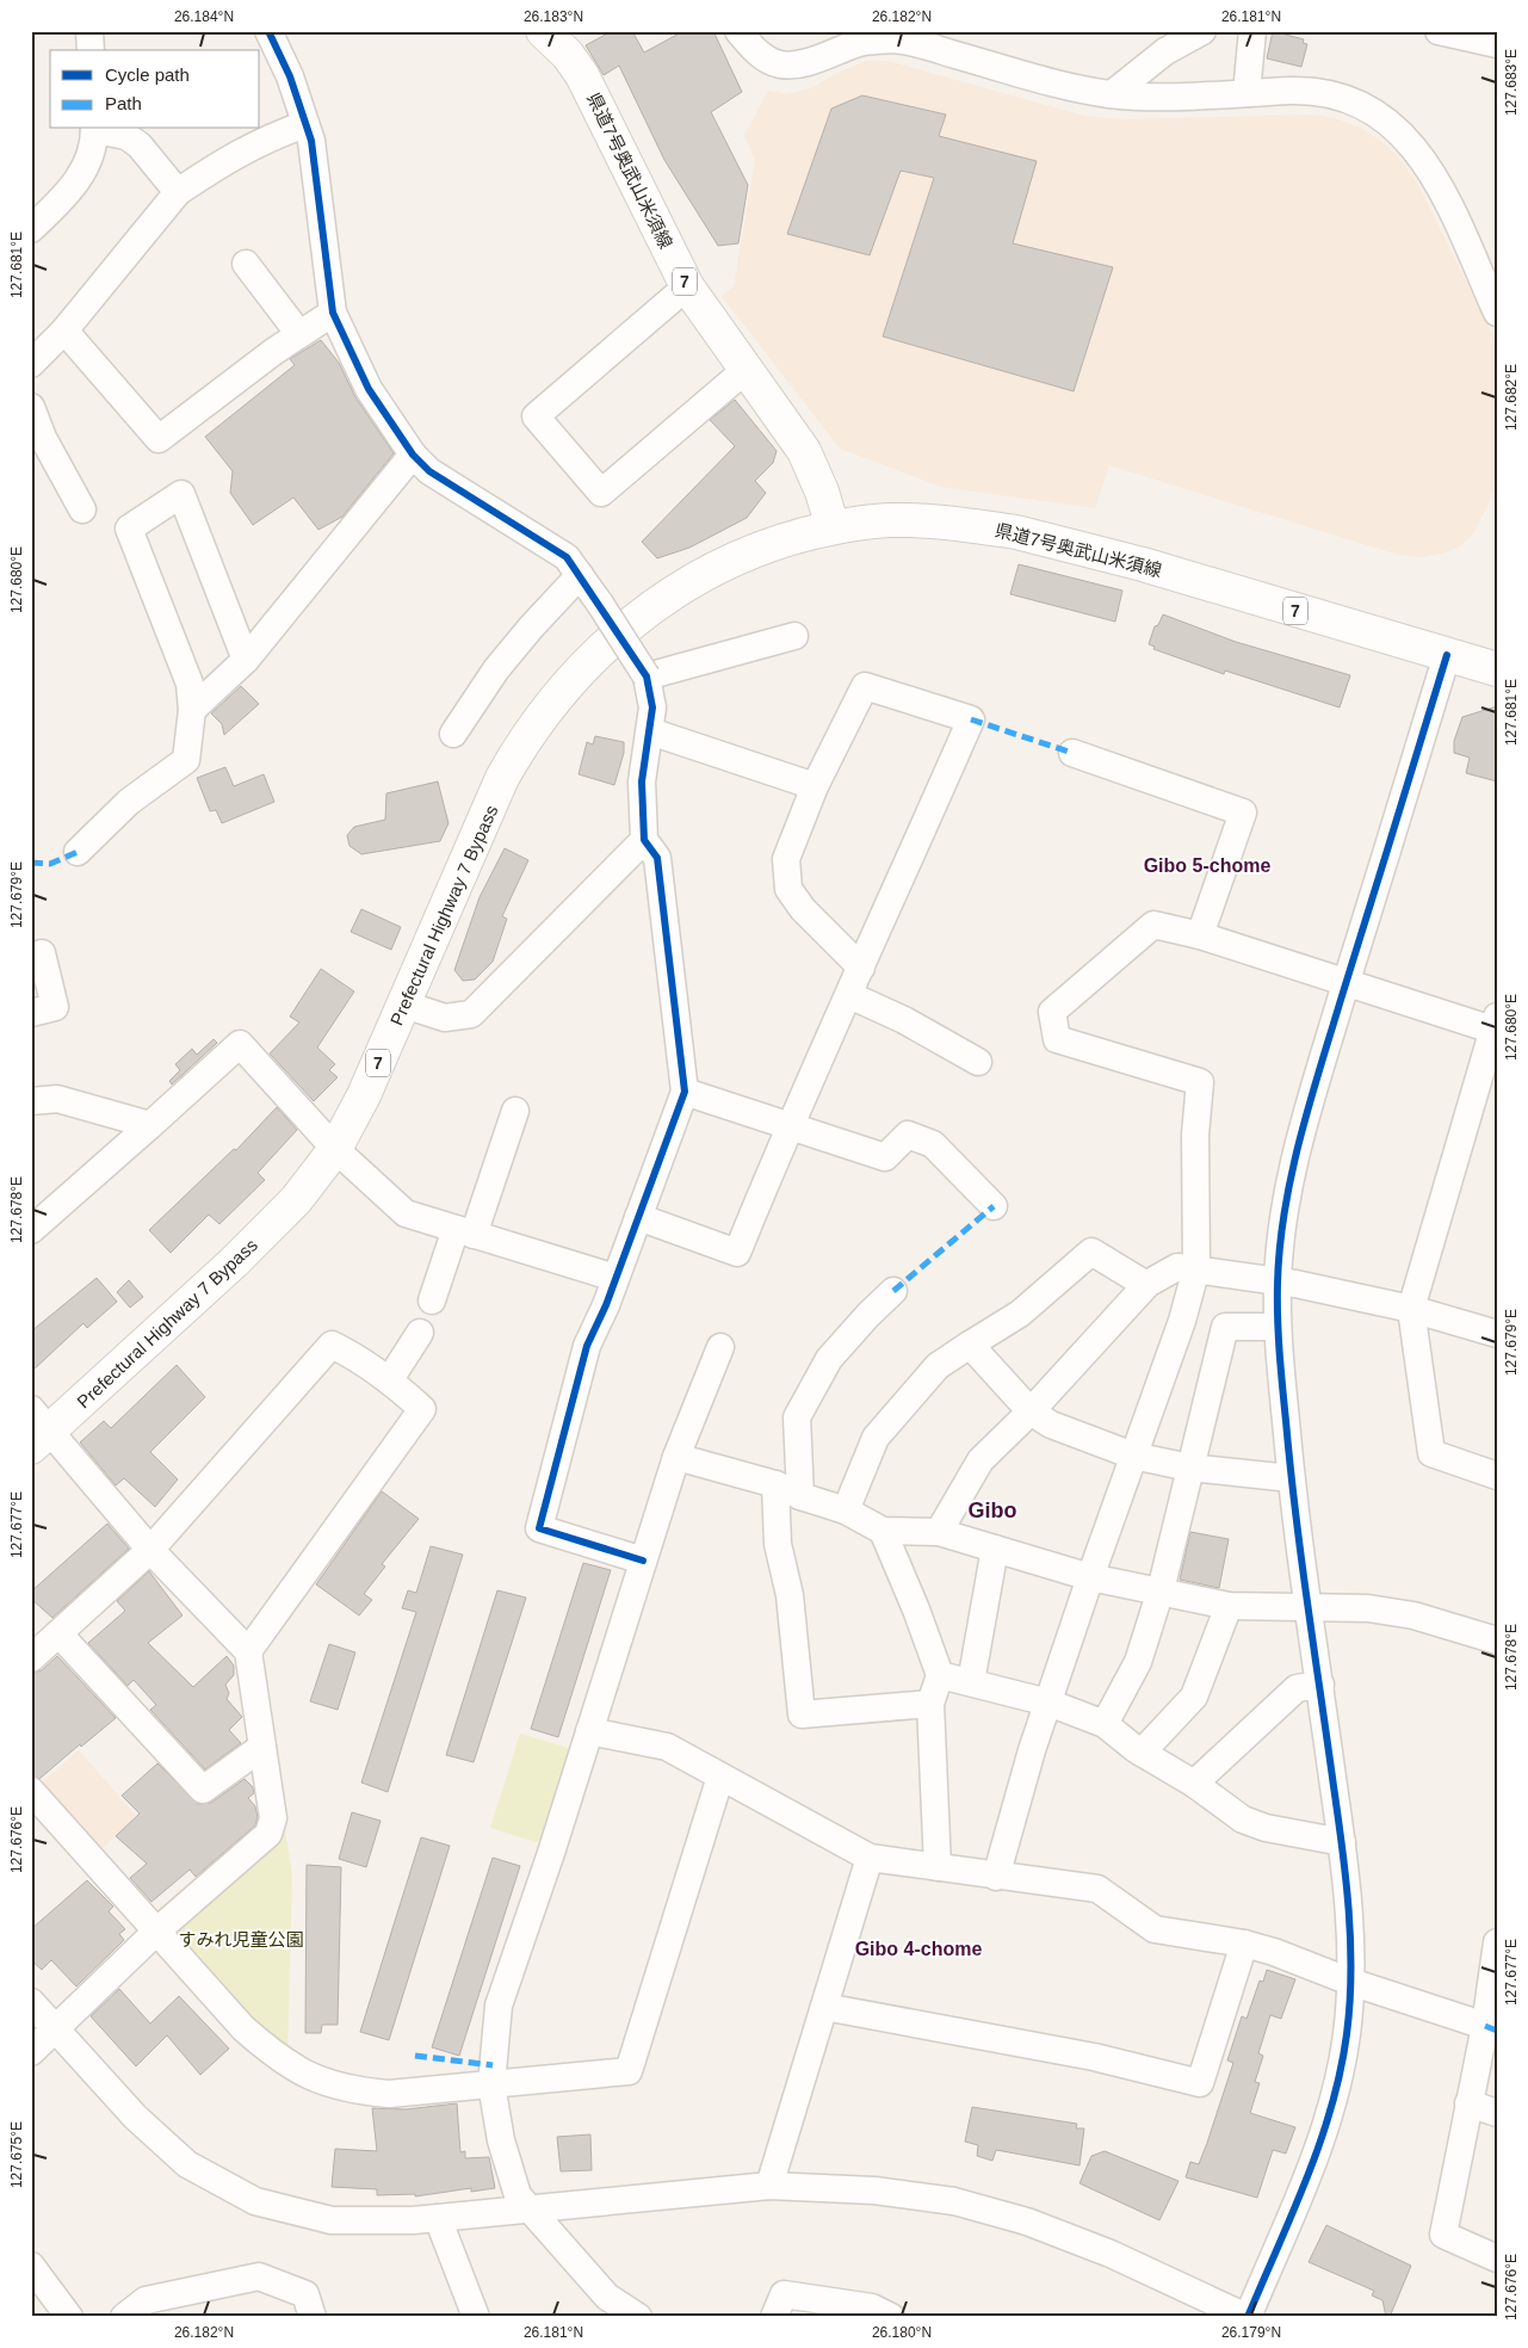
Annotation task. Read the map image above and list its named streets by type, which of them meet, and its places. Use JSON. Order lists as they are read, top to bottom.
{
  "streets": {
    "main road": ["県道7号奥武山米須線", "7", "Prefectural Highway 7 Bypass"]
  },
  "crossings": [
    ["県道7号奥武山米須線", "Prefectural Highway 7 Bypass"]
  ],
  "districts": ["Gibo 5-chome", "Gibo", "Gibo 4-chome"],
  "parks": ["すみれ児童公園"],
  "legend": ["Cycle path", "Path"],
  "coordinates": [
    "26.184°N",
    "26.183°N",
    "26.182°N",
    "26.181°N",
    "127.683°E",
    "127.681°E",
    "127.682°E",
    "127.680°E",
    "127.679°E",
    "127.678°E",
    "127.677°E",
    "127.676°E",
    "127.675°E",
    "26.180°N",
    "26.179°N"
  ]
}
